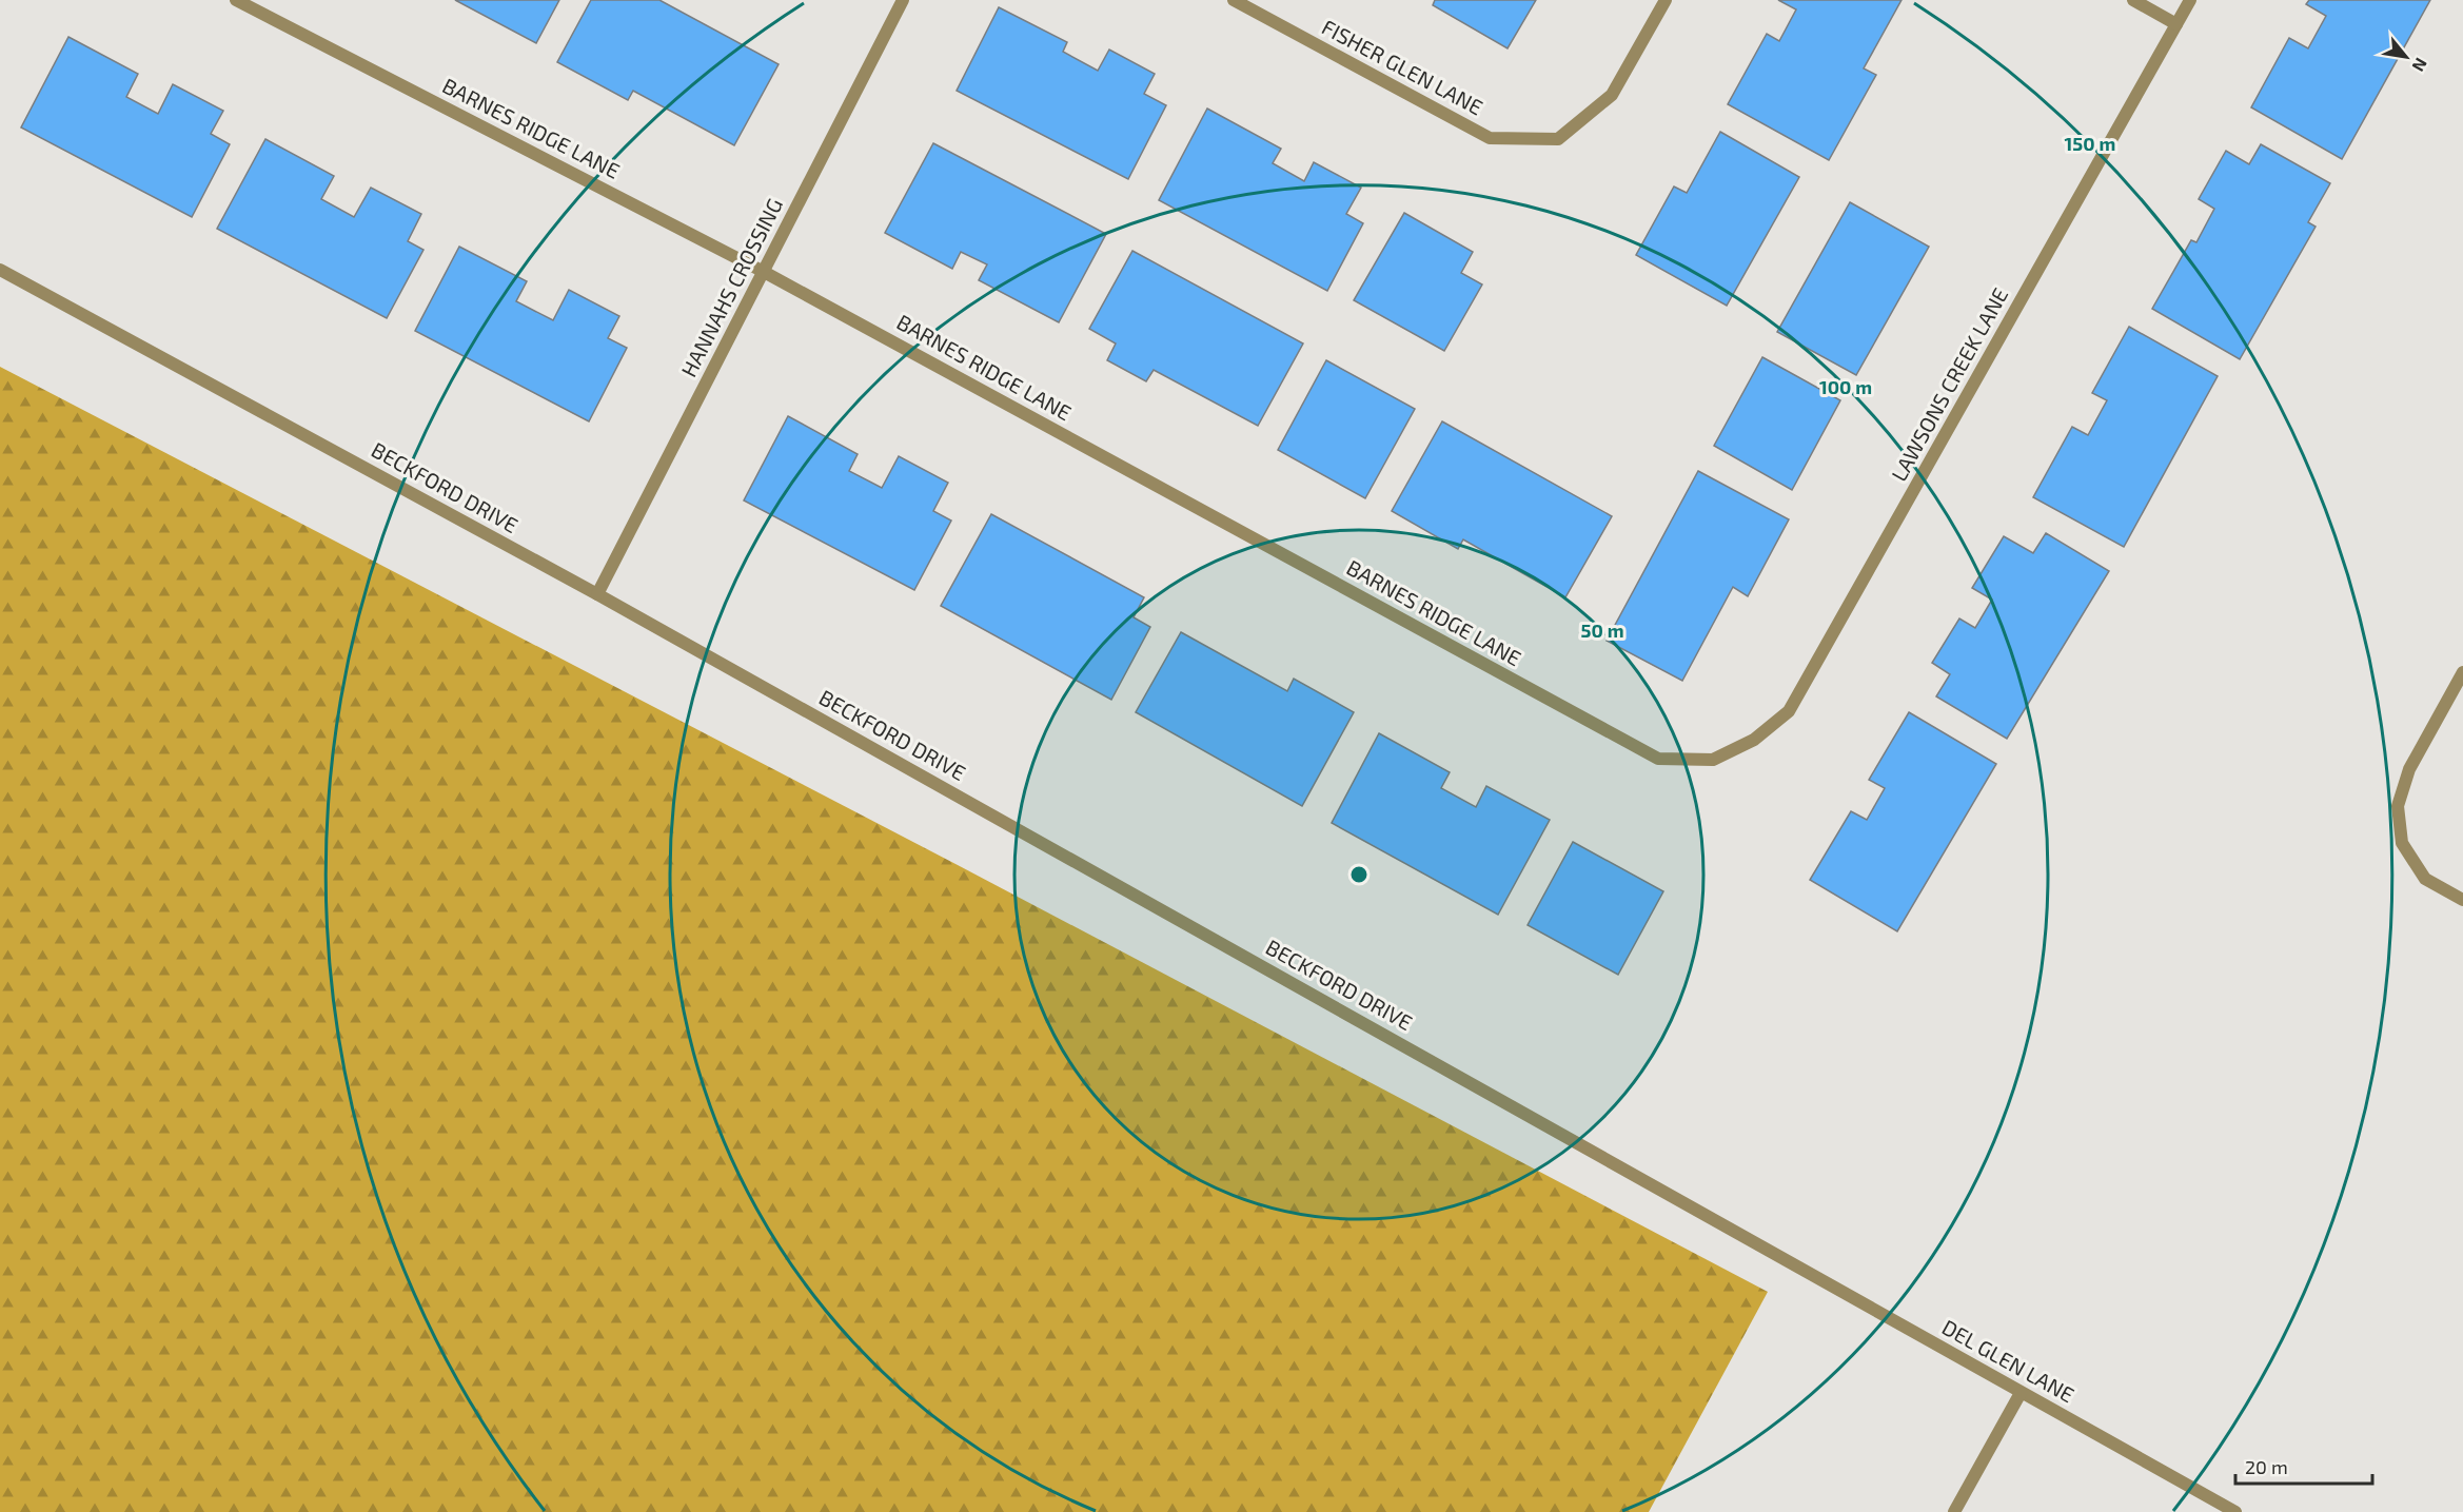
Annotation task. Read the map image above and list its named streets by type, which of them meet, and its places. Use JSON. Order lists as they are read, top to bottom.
{
  "streets": {
    "street": [
      "FISHER GLEN LANE",
      "BARNES RIDGE LANE",
      "HANNAHS CROSSING",
      "LAWSONS CREEK LANE",
      "BECKFORD DRIVE",
      "DEL GLEN LANE"
    ]
  },
  "crossings": [
    ["BARNES RIDGE LANE", "HANNAHS CROSSING"],
    ["BARNES RIDGE LANE", "LAWSONS CREEK LANE"],
    ["HANNAHS CROSSING", "BECKFORD DRIVE"],
    ["BECKFORD DRIVE", "DEL GLEN LANE"]
  ],
  "scale_bar": "20 m",
  "north": "bottom right",
  "rings": ["150 m", "100 m", "50 m"]
}
